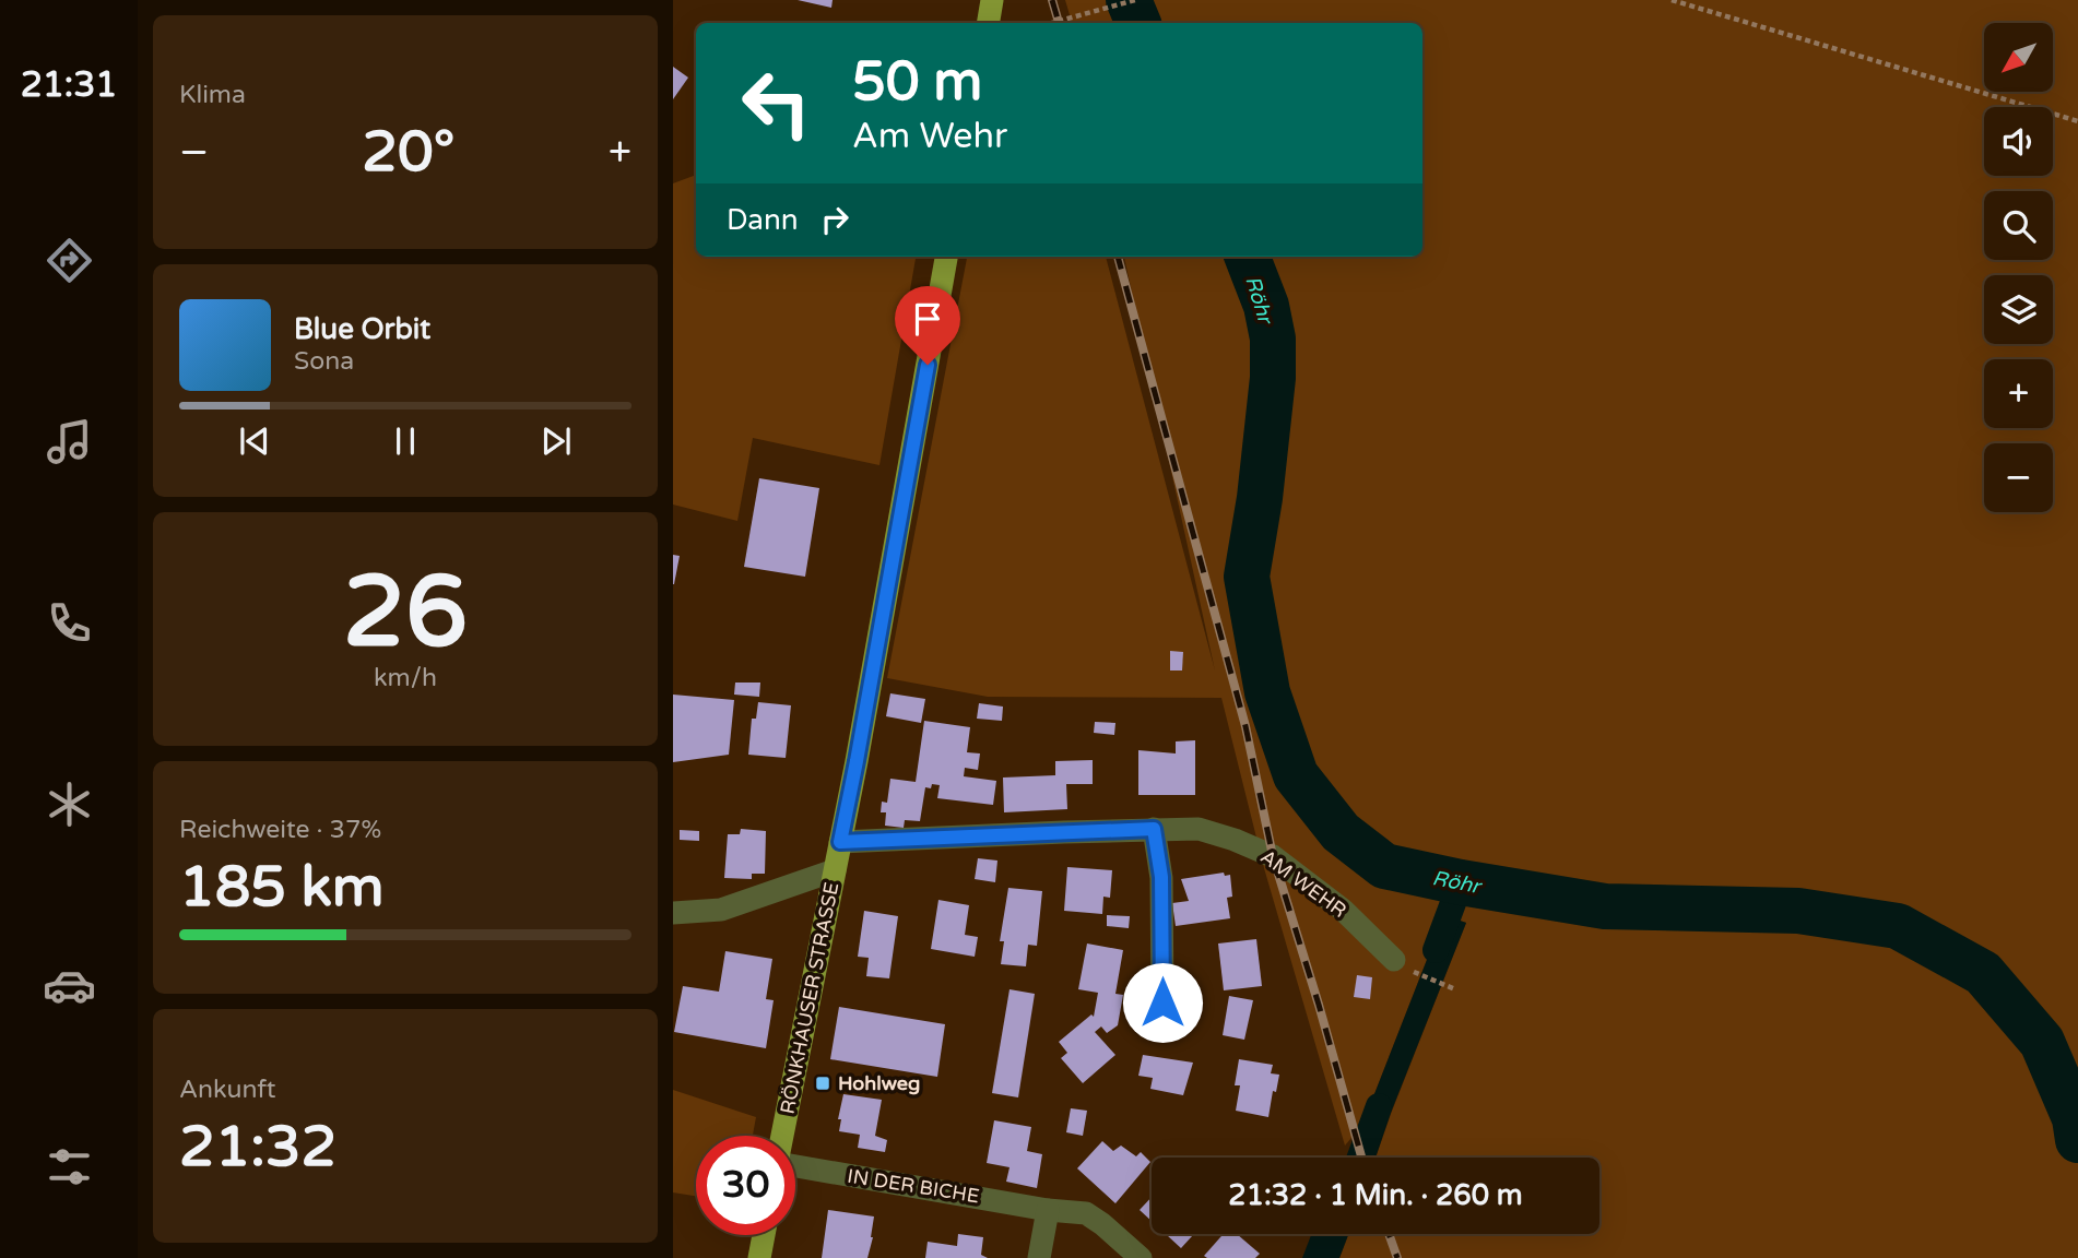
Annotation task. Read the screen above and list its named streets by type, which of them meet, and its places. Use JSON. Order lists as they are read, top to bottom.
{
  "streets": {
    "main road": ["RÖNKHAUSER STRASSE"],
    "street": ["AM WEHR", "IN DER BICHE"]
  },
  "crossings": [
    ["AM WEHR", "RÖNKHAUSER STRASSE"]
  ],
  "water": ["Röhr"],
  "places": {
    "transit": ["Hohlweg"]
  },
  "north": "bottom left",
  "page": {
    "tabs": "21:31",
    "tile": [
      "Klima",
      ["26", "km/h"],
      ["Reichweite · 37%", "185 km"],
      ["Ankunft", "21:32"]
    ],
    "map_buttons": ["+", "−"],
    "turn": ["50 m", "Am Wehr"],
    "heat": ["−", "20°", "+"],
    "then": "Dann",
    "song": ["Blue Orbit", "Sona"],
    "limit": "30",
    "trip": "21:32 · 1 Min. · 260 m"
  }
}
